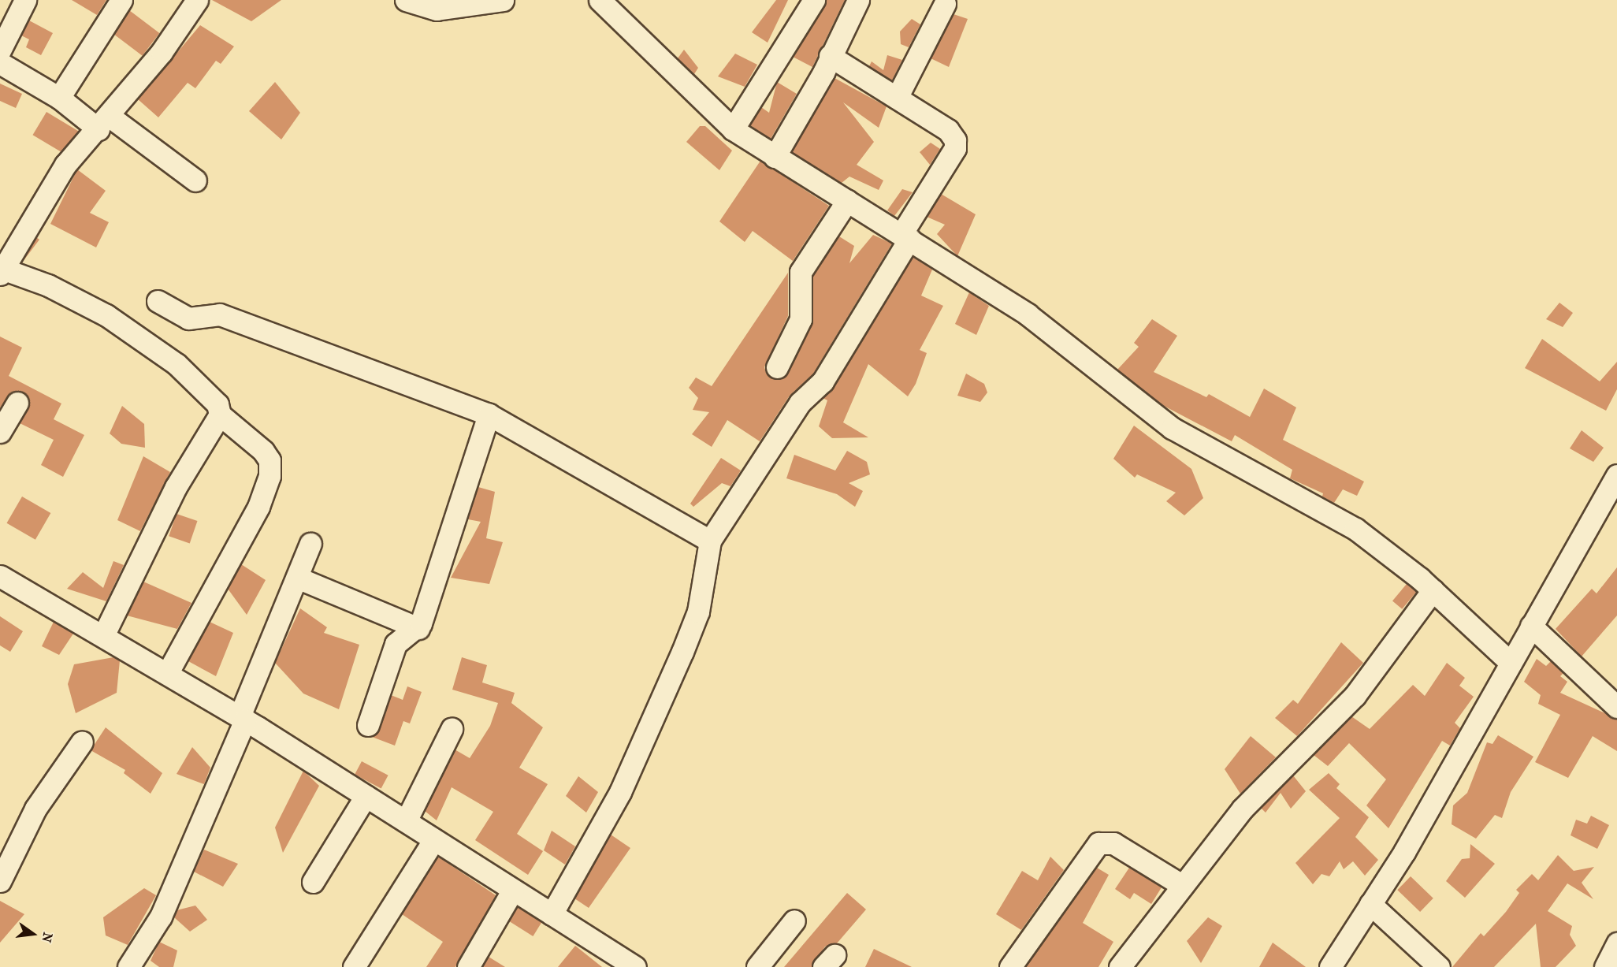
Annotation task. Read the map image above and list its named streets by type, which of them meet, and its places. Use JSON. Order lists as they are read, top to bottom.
{
  "north": "right"
}
